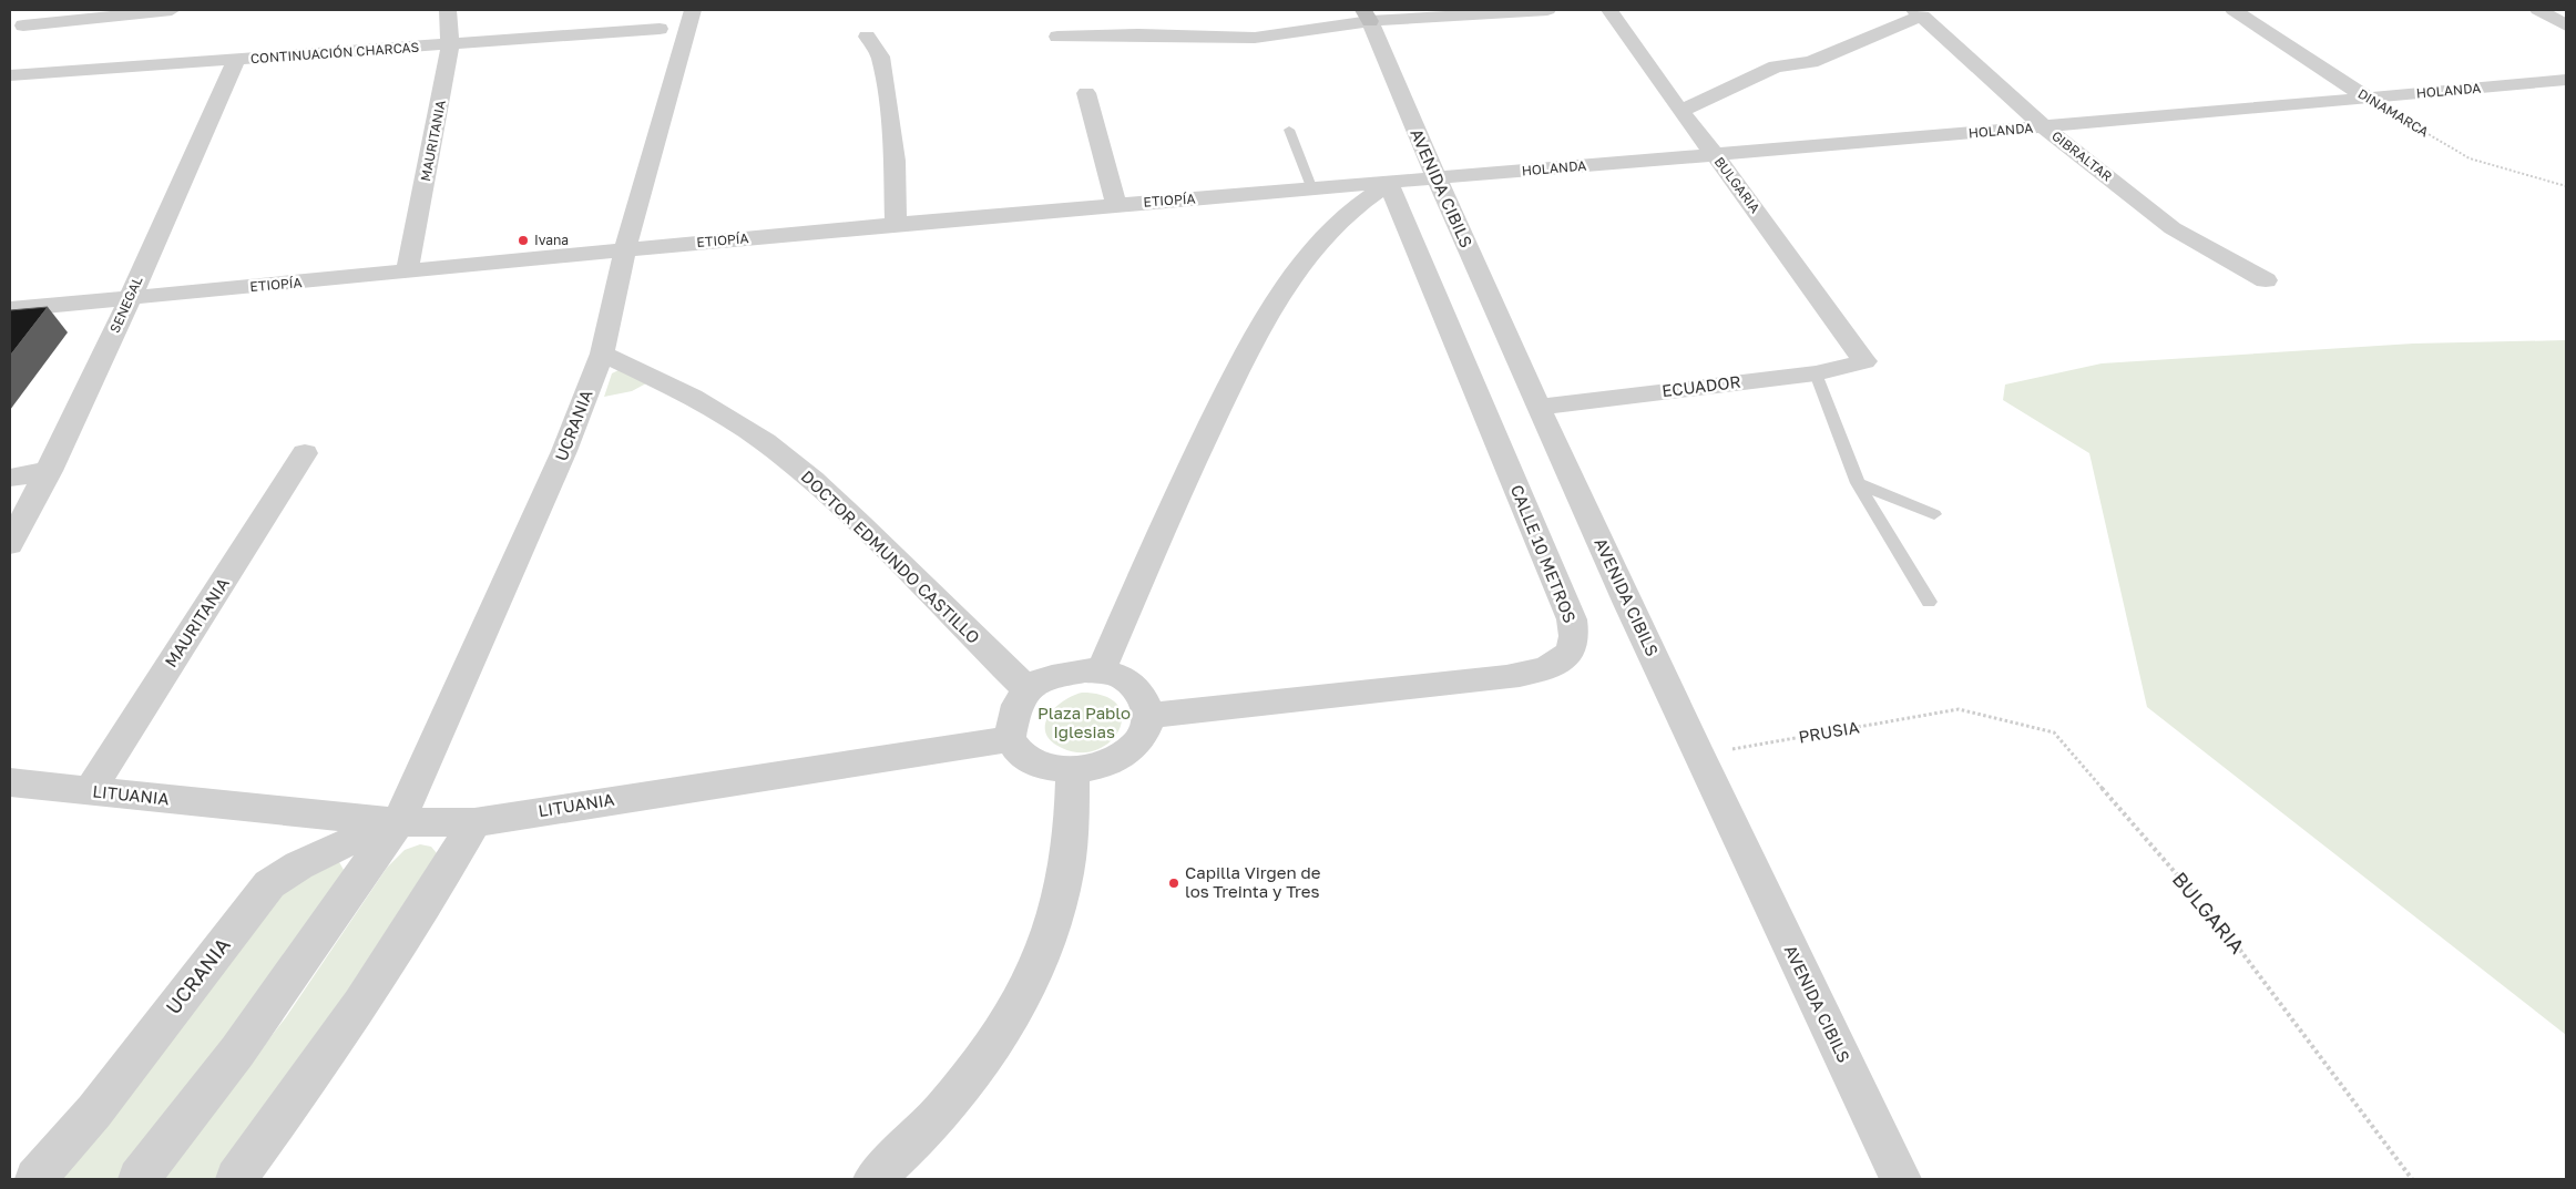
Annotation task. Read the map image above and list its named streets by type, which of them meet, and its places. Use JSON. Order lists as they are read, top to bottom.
{
  "streets": {
    "street": [
      "CONTINUACIÓN CHARCAS",
      "HOLANDA",
      "DINAMARCA",
      "MAURITANIA",
      "GIBRALTAR",
      "BULGARIA",
      "AVENIDA CIBILS",
      "ETIOPÍA",
      "SENEGAL",
      "ECUADOR",
      "UCRANIA",
      "CALLE 10 METROS",
      "DOCTOR EDMUNDO CASTILLO",
      "LITUANIA"
    ],
    "path": ["PRUSIA"]
  },
  "crossings": [
    ["CONTINUACIÓN CHARCAS", "MAURITANIA"],
    ["CONTINUACIÓN CHARCAS", "SENEGAL"],
    ["HOLANDA", "DINAMARCA"],
    ["HOLANDA", "GIBRALTAR"],
    ["HOLANDA", "BULGARIA"],
    ["HOLANDA", "AVENIDA CIBILS"],
    ["HOLANDA", "ETIOPÍA"],
    ["MAURITANIA", "ETIOPÍA"],
    ["MAURITANIA", "LITUANIA"],
    ["BULGARIA", "ECUADOR"],
    ["BULGARIA", "PRUSIA"],
    ["AVENIDA CIBILS", "ETIOPÍA"],
    ["AVENIDA CIBILS", "ECUADOR"],
    ["AVENIDA CIBILS", "PRUSIA"],
    ["ETIOPÍA", "SENEGAL"],
    ["ETIOPÍA", "UCRANIA"],
    ["ETIOPÍA", "CALLE 10 METROS"],
    ["UCRANIA", "DOCTOR EDMUNDO CASTILLO"],
    ["UCRANIA", "LITUANIA"],
    ["CALLE 10 METROS", "DOCTOR EDMUNDO CASTILLO"],
    ["CALLE 10 METROS", "LITUANIA"],
    ["DOCTOR EDMUNDO CASTILLO", "LITUANIA"]
  ],
  "parks": ["Plaza Pablo Iglesias"],
  "places": ["Ivana", "Capilla Virgen de los Treinta y Tres"]
}
